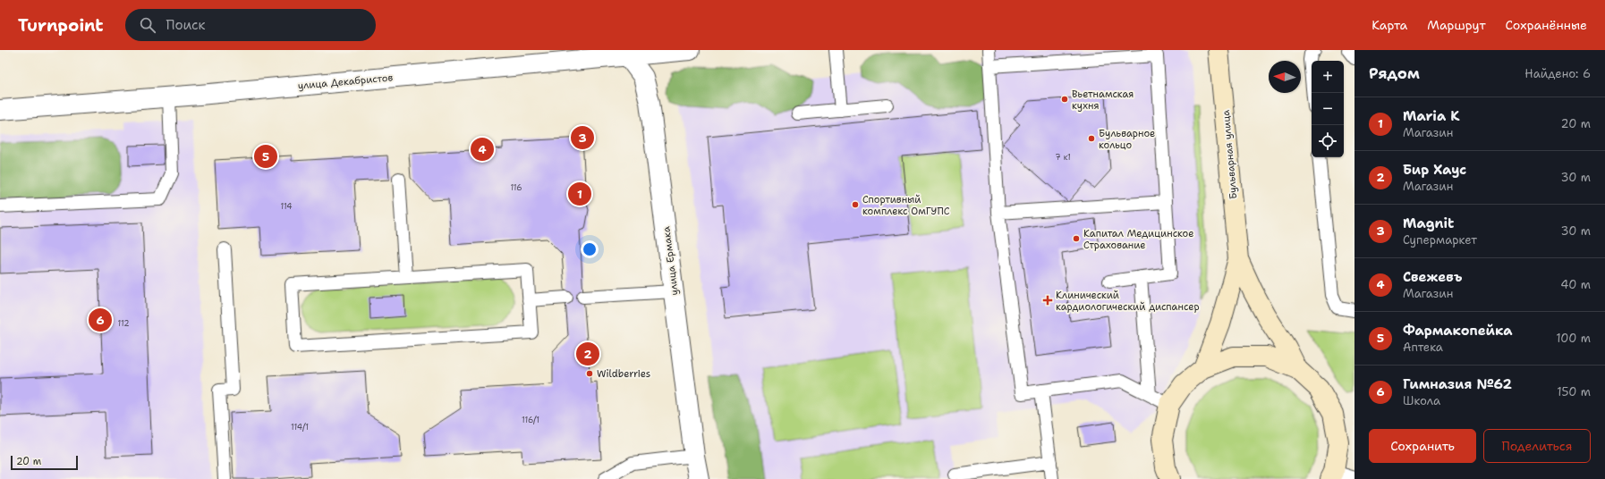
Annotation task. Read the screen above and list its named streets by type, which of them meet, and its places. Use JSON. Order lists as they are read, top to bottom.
{
  "streets": {
    "main road": ["Бульварная улица"],
    "street": ["улица Декабристов", "улица Ермака"]
  },
  "crossings": [
    ["улица Декабристов", "улица Ермака"]
  ],
  "places": {
    "other": [
      "Вьетнамская кухня",
      "Бульварное кольцо",
      "Спортивный комплекс ОмГУПС",
      "Капитал Медицинское Страхование",
      "Wildberries"
    ],
    "health": ["Клинический кардиологический диспансер"]
  },
  "house_numbers": [
    "7 к1",
    "116",
    "114",
    "112",
    "116/1",
    "114/1"
  ],
  "scale_bar": "20 m",
  "north": "left",
  "page": {
    "header": "Turnpoint",
    "search": "Поиск",
    "nav": ["Карта", "Маршрут", "Сохранённые"],
    "heading": ["Рядом", "Найдено: 6"],
    "map_buttons": ["+", "−"],
    "list": [
      {
        "mark": "1",
        "name": "Maria K",
        "note": "Магазин",
        "value": "20 m"
      },
      {
        "mark": "2",
        "name": "Бир Хаус",
        "note": "Магазин",
        "value": "30 m"
      },
      {
        "mark": "3",
        "name": "Magnit",
        "note": "Супермаркет",
        "value": "30 m"
      },
      {
        "mark": "4",
        "name": "Свежевъ",
        "note": "Магазин",
        "value": "40 m"
      },
      {
        "mark": "5",
        "name": "Фармакопейка",
        "note": "Аптека",
        "value": "100 m"
      },
      {
        "mark": "6",
        "name": "Гимназия №62",
        "note": "Школа",
        "value": "150 m"
      }
    ],
    "pins": [
      "3",
      "4",
      "5",
      "1",
      "6",
      "2"
    ],
    "buttons": ["Сохранить", "Поделиться"],
    "scale": "20 m"
  }
}
